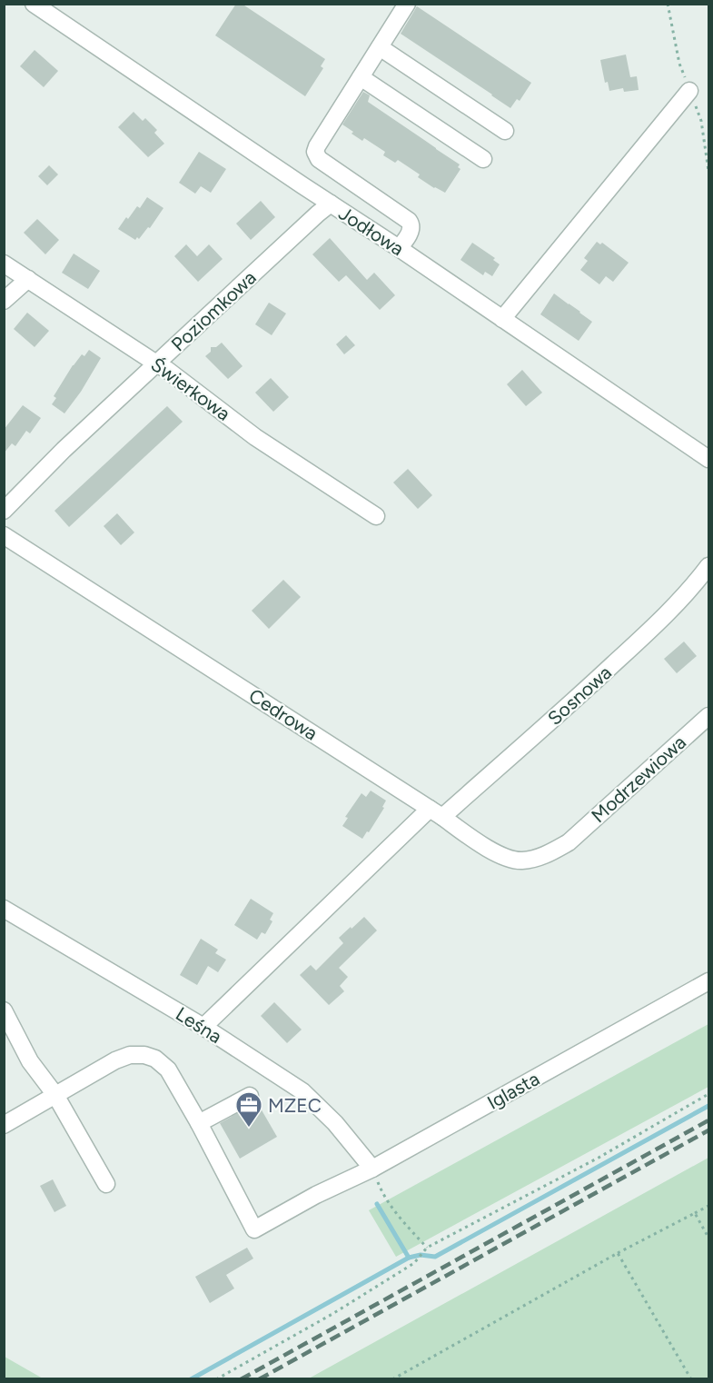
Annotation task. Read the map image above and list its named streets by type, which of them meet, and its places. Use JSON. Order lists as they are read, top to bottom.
{
  "streets": {
    "street": [
      "Jodłowa",
      "Poziomkowa",
      "Świerkowa",
      "Sosnowa",
      "Cedrowa",
      "Modrzewiowa",
      "Leśna",
      "Iglasta"
    ]
  },
  "crossings": [
    ["Jodłowa", "Poziomkowa"],
    ["Poziomkowa", "Świerkowa"],
    ["Sosnowa", "Cedrowa"],
    ["Sosnowa", "Leśna"],
    ["Cedrowa", "Modrzewiowa"],
    ["Leśna", "Iglasta"]
  ],
  "places": {
    "office": ["MZEC"]
  }
}
